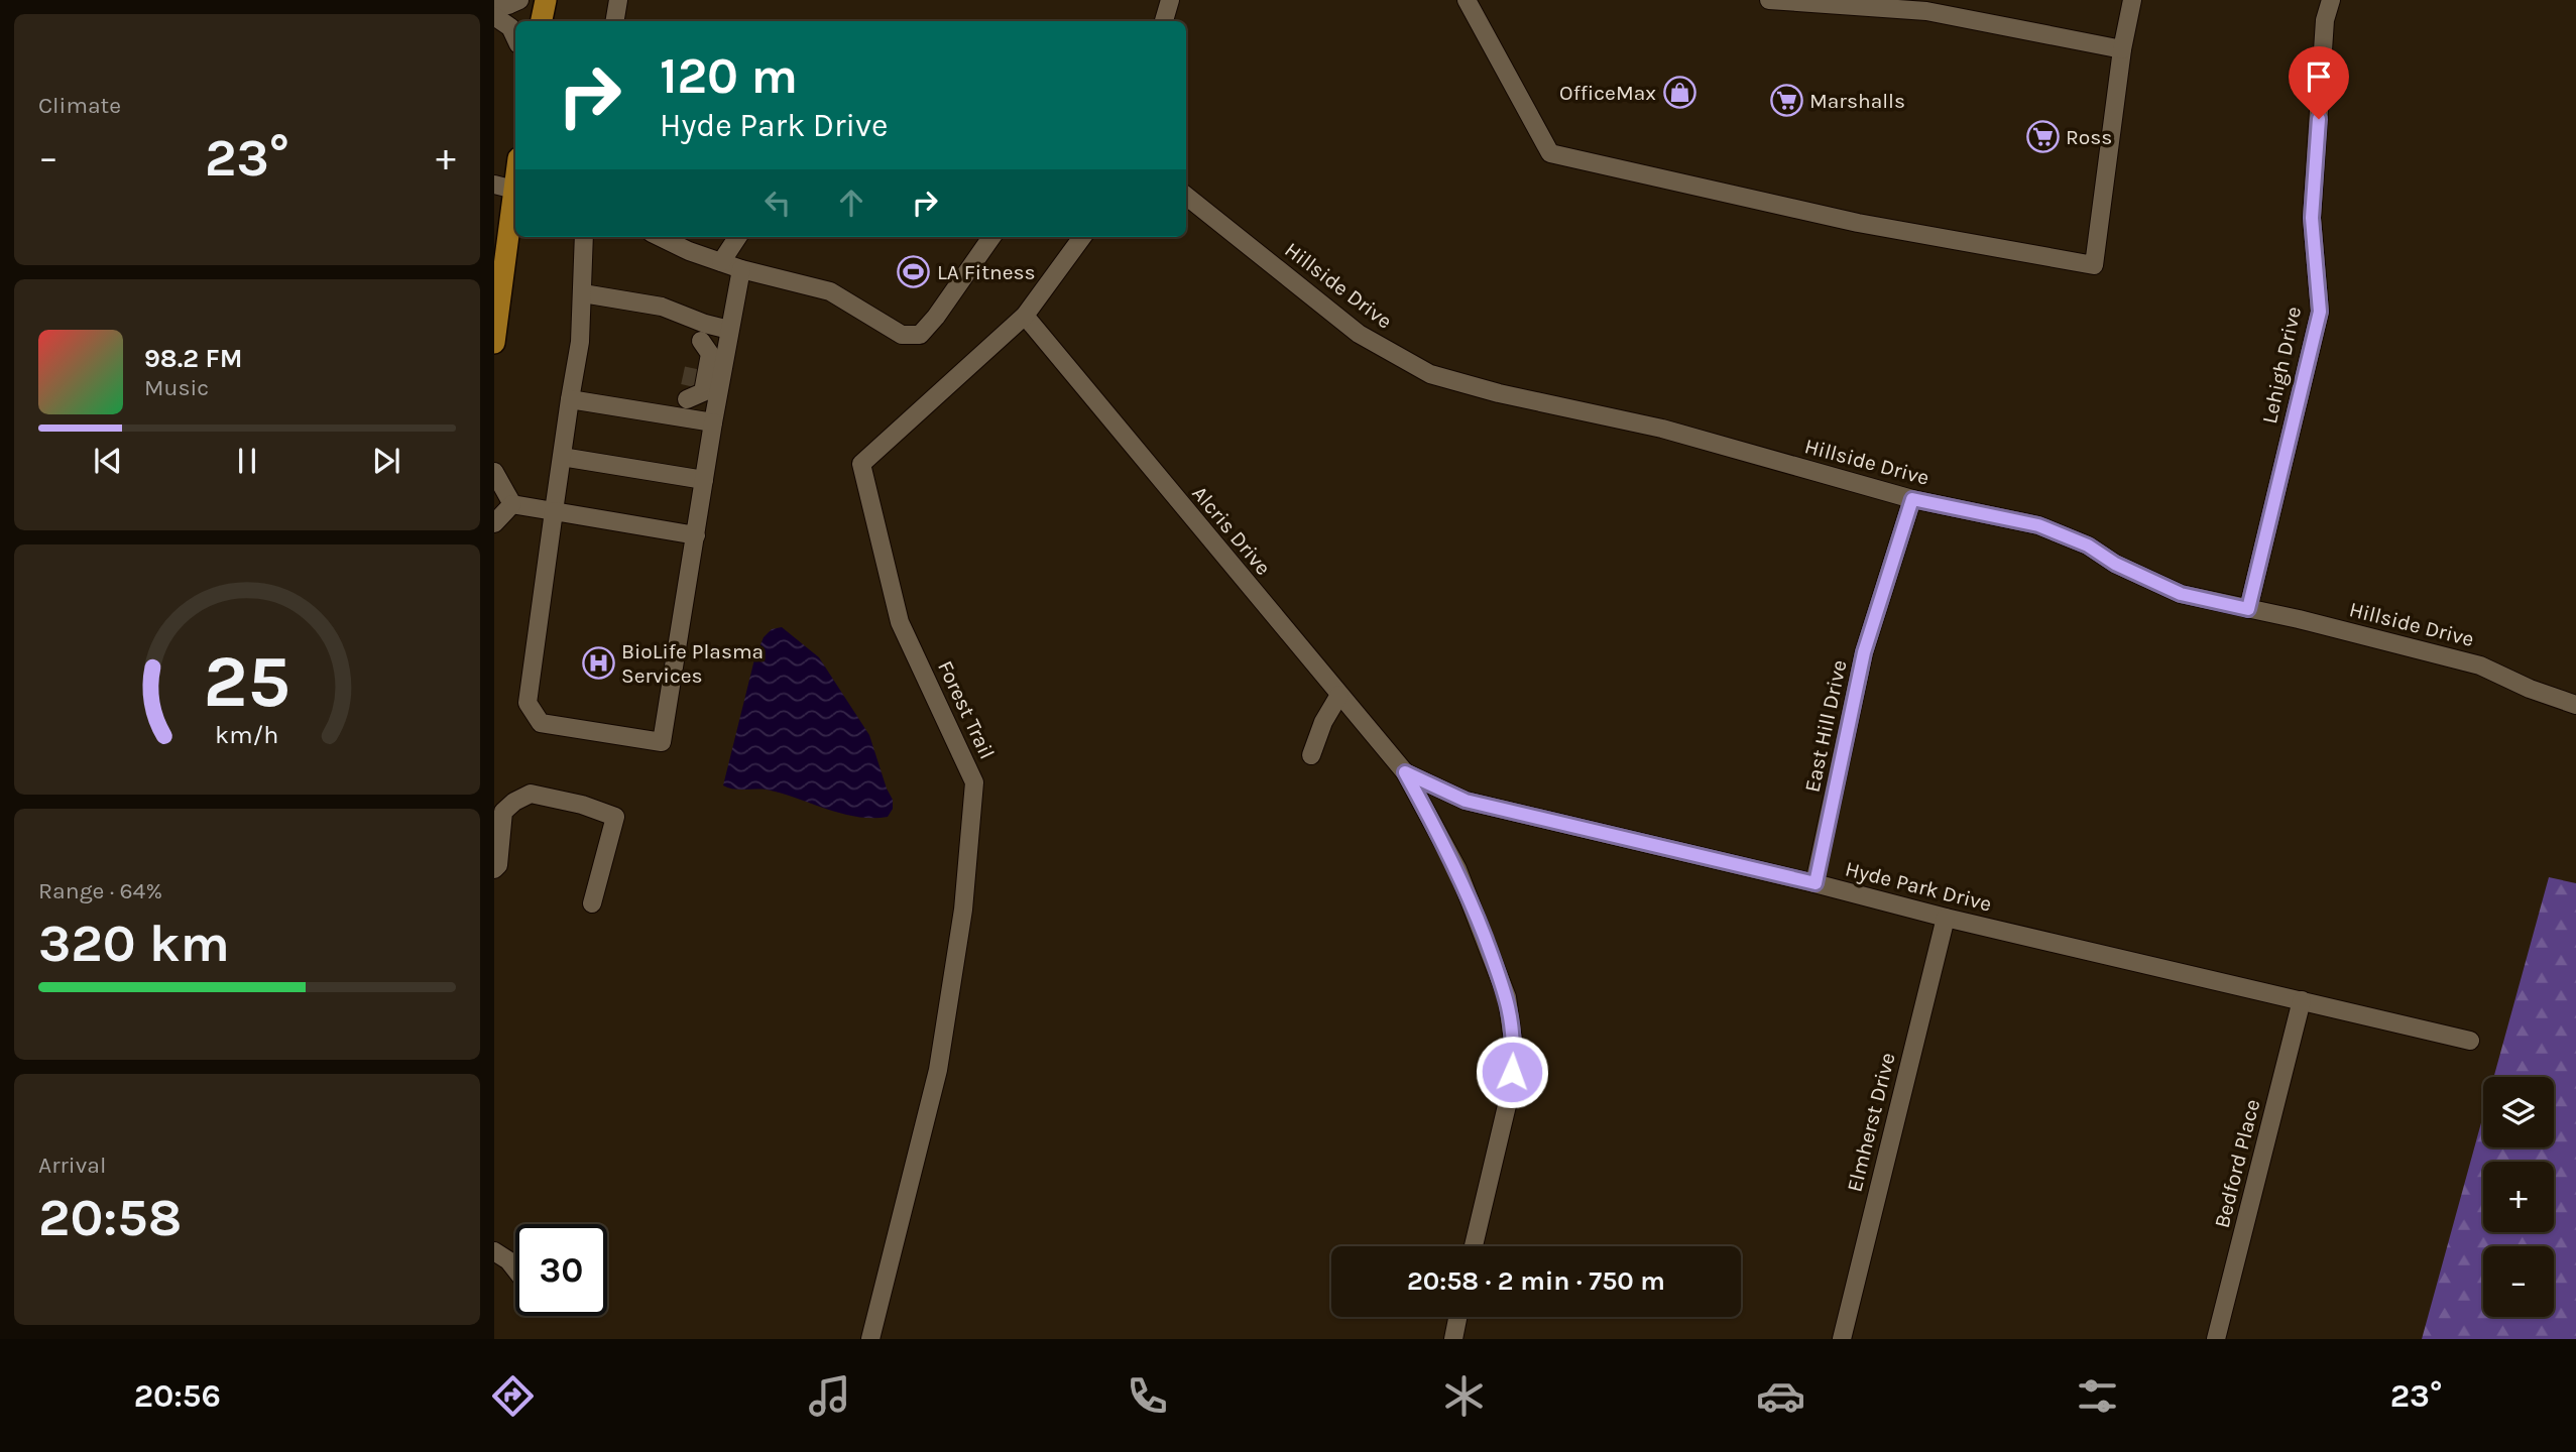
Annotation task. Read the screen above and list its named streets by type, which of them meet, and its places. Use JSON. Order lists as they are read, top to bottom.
{
  "streets": {
    "street": [
      "Hillside Drive",
      "Lehigh Drive",
      "Alcris Drive",
      "Forest Trail",
      "East Hill Drive",
      "Hyde Park Drive",
      "Elmherst Drive",
      "Bedford Place"
    ]
  },
  "crossings": [
    ["Hillside Drive", "Lehigh Drive"],
    ["Hillside Drive", "East Hill Drive"],
    ["Alcris Drive", "Forest Trail"],
    ["Alcris Drive", "Hyde Park Drive"],
    ["East Hill Drive", "Hyde Park Drive"],
    ["Hyde Park Drive", "Elmherst Drive"],
    ["Hyde Park Drive", "Bedford Place"]
  ],
  "places": {
    "shop": ["OfficeMax"],
    "supermarket": ["Marshalls", "Ross"],
    "sports": ["LA Fitness"],
    "hospital": ["BioLife Plasma Services"]
  },
  "page": {
    "tile": [
      "Climate",
      ["Range · 64%", "320 km"],
      ["Arrival", "20:58"]
    ],
    "turn": ["120 m", "Hyde Park Drive"],
    "heat": ["−", "23°", "+"],
    "song": ["98.2 FM", "Music"],
    "map_buttons": ["+", "−"],
    "limit": "30",
    "trip": "20:58 · 2 min · 750 m",
    "tabs": ["20:56", "23°"],
    "gauge": ["25", "km/h"]
  }
}
